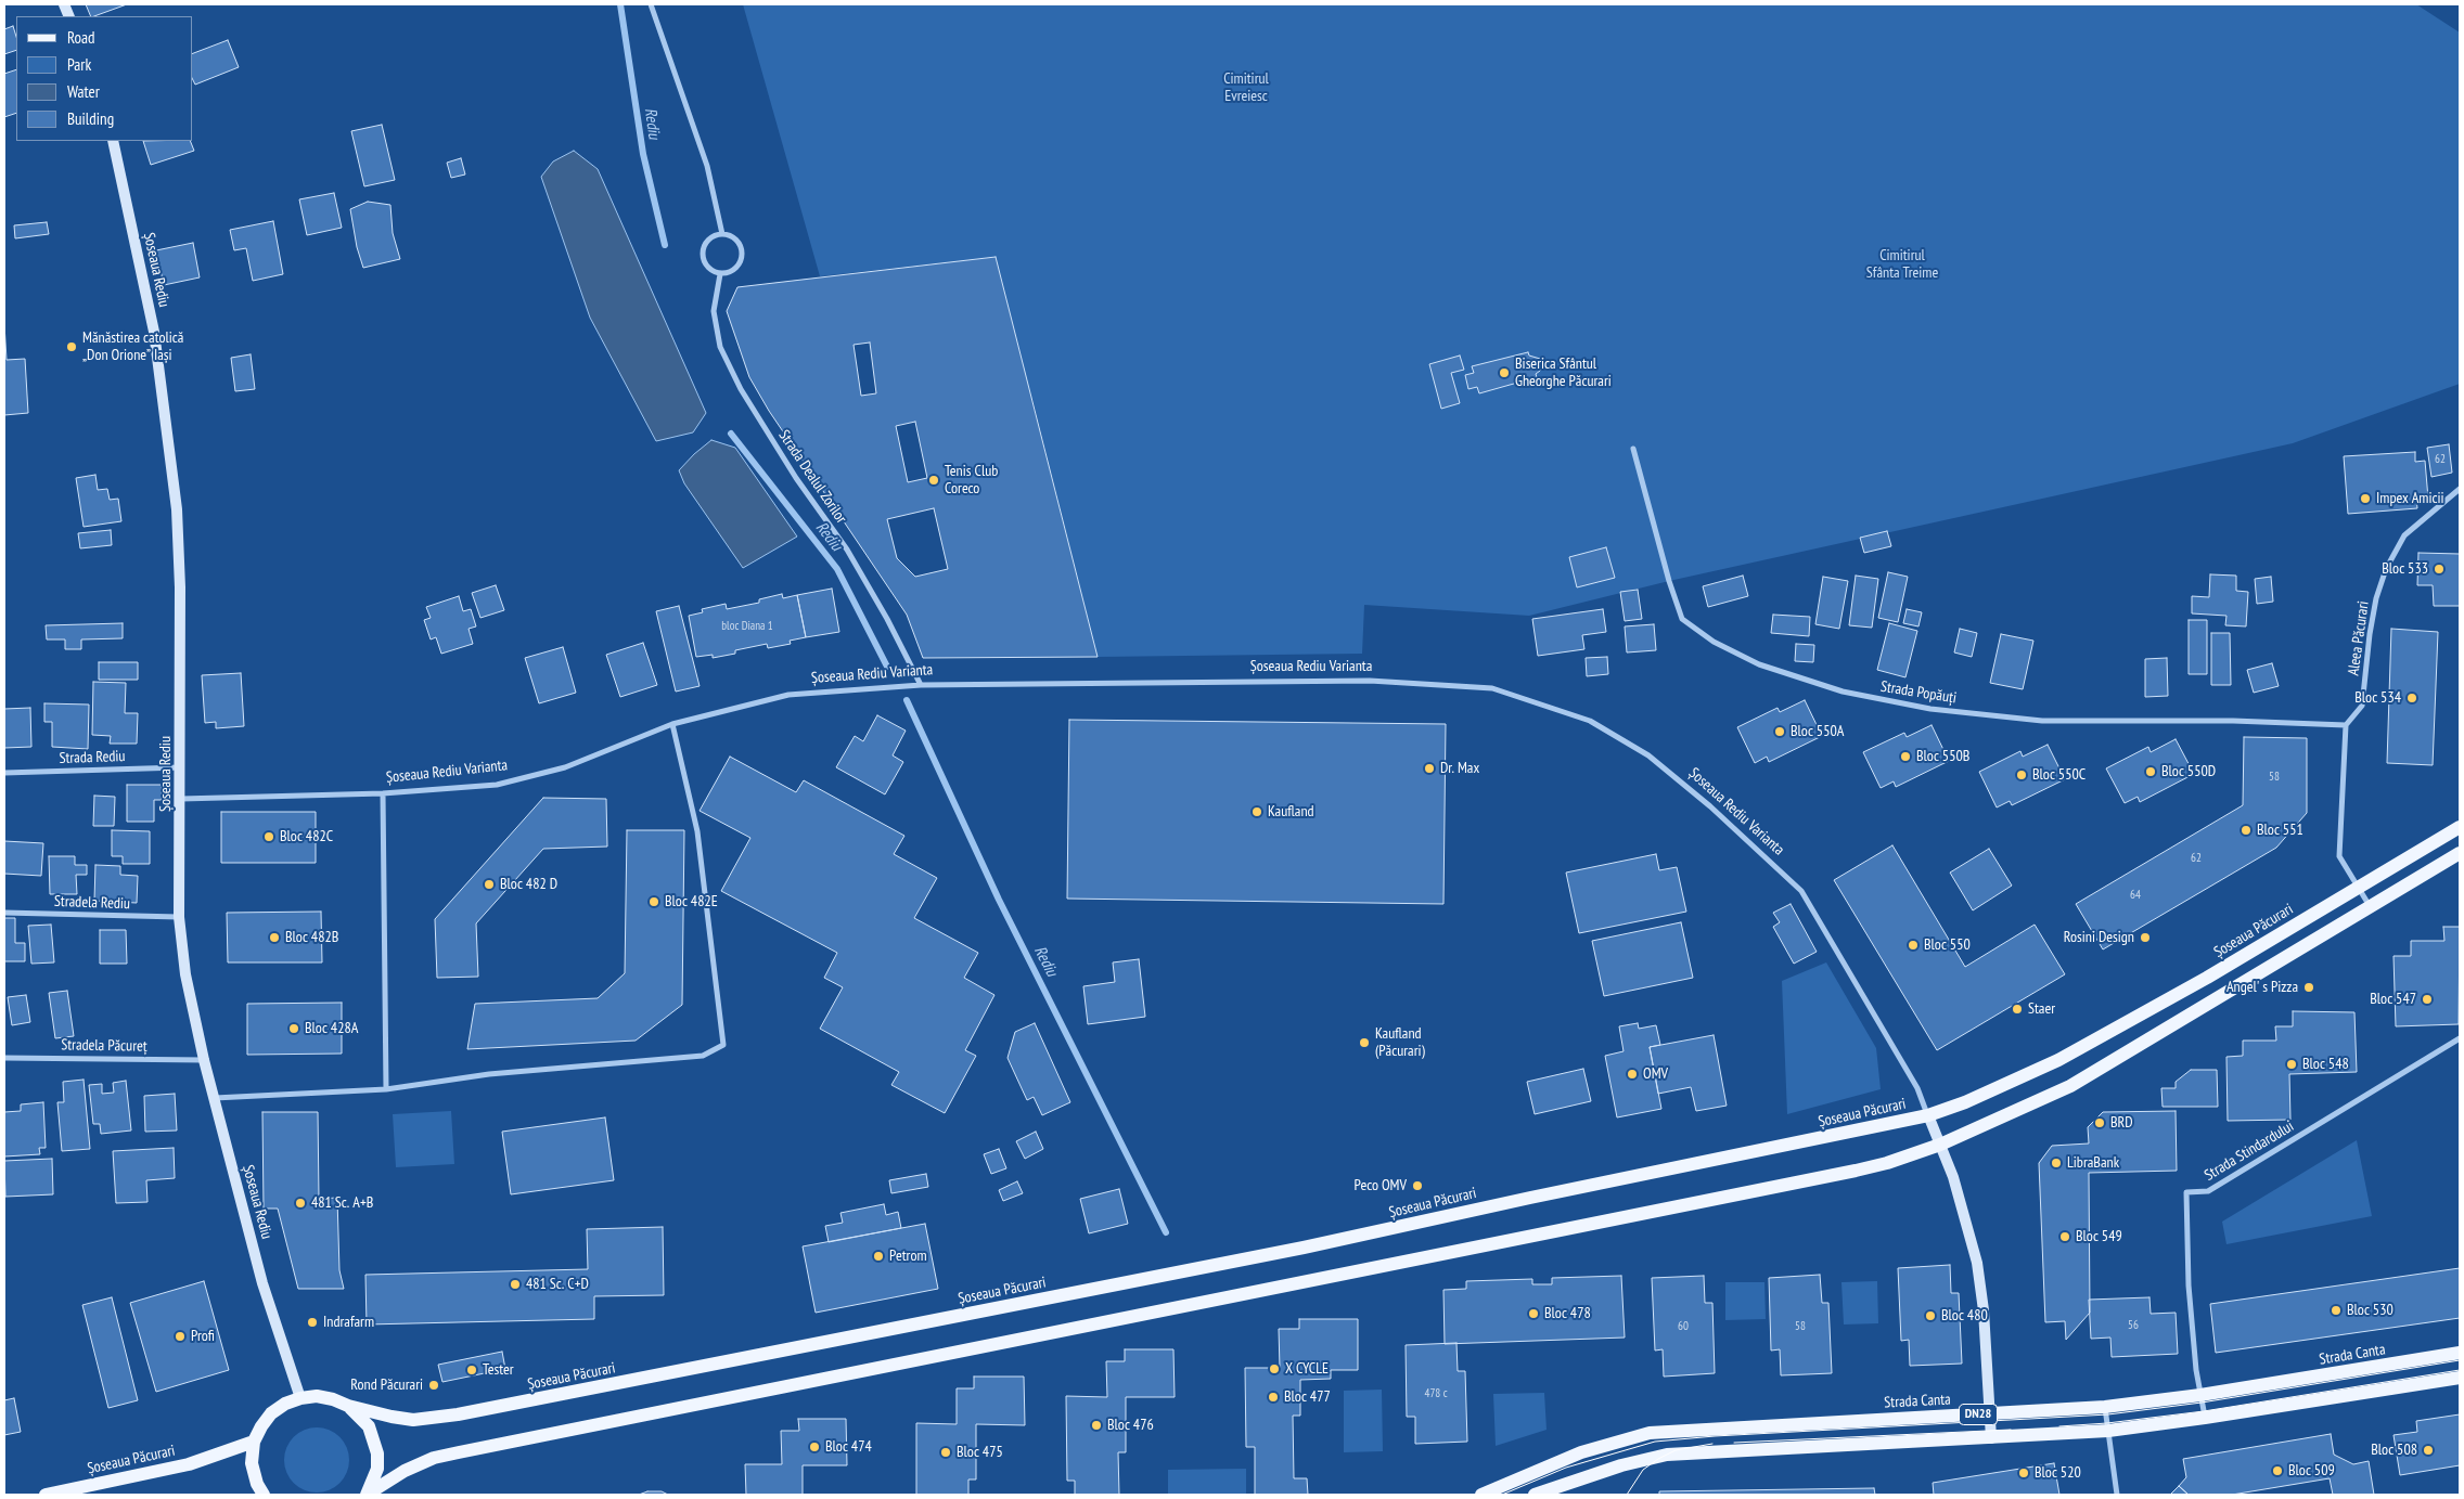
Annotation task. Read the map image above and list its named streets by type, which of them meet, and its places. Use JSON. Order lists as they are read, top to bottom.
{
  "streets": {
    "main road": [
      "Șoseaua Rediu",
      "Șoseaua Rediu Varianta",
      "Șoseaua Păcurari",
      "Strada Canta",
      "DN28"
    ],
    "street": [
      "Strada Dealul Zorilor",
      "Aleea Păcurari",
      "Strada Popăuți",
      "Strada Rediu",
      "Stradela Rediu",
      "Stradela Păcureț",
      "Strada Stindardului"
    ]
  },
  "crossings": [
    ["Șoseaua Rediu", "Șoseaua Rediu Varianta"],
    ["Șoseaua Rediu", "Strada Rediu"],
    ["Șoseaua Rediu", "Stradela Rediu"],
    ["Șoseaua Rediu", "Șoseaua Păcurari"],
    ["Șoseaua Rediu", "Stradela Păcureț"],
    ["Strada Dealul Zorilor", "Șoseaua Rediu Varianta"],
    ["Aleea Păcurari", "Strada Popăuți"],
    ["Șoseaua Rediu Varianta", "Șoseaua Păcurari"],
    ["Șoseaua Rediu Varianta", "Strada Canta"],
    ["Șoseaua Rediu Varianta", "DN28"],
    ["Strada Stindardului", "Strada Canta"],
    ["Strada Stindardului", "DN28"]
  ],
  "water": ["Rediu"],
  "parks": ["Cimitirul Evreiesc", "Cimitirul Sfânta Treime"],
  "places": [
    "Mănăstirea catolică „Don Orione” Iași",
    "Biserica Sfântul Gheorghe Păcurari",
    "Tenis Club Coreco",
    "Impex Amicii",
    "Bloc 533",
    "Bloc 534",
    "Bloc 550A",
    "Bloc 550B",
    "Dr. Max",
    "Bloc 550D",
    "Bloc 550C",
    "Kaufland",
    "Bloc 551",
    "Bloc 482C",
    "Bloc 482 D",
    "Bloc 482E",
    "Bloc 482B",
    "Rosini Design",
    "Bloc 550",
    "Angel' s Pizza",
    "Bloc 547",
    "Staer",
    "Bloc 428A",
    "Kaufland (Păcurari)",
    "Bloc 548",
    "OMV",
    "BRD",
    "LibraBank",
    "Peco OMV",
    "481 Sc. A+B",
    "Bloc 549",
    "Petrom",
    "481 Sc. C+D",
    "Bloc 530",
    "Bloc 478",
    "Bloc 480",
    "Indrafarm",
    "Profi",
    "X CYCLE",
    "Tester",
    "Rond Păcurari",
    "Bloc 477",
    "Bloc 476",
    "Bloc 474",
    "Bloc 508",
    "Bloc 475",
    "Bloc 509",
    "Bloc 520"
  ],
  "house_numbers": [
    "62",
    "bloc Diana 1",
    "58",
    "62",
    "64",
    "56",
    "60",
    "58",
    "478 c"
  ],
  "legend": [
    "Road",
    "Park",
    "Water",
    "Building"
  ]
}
